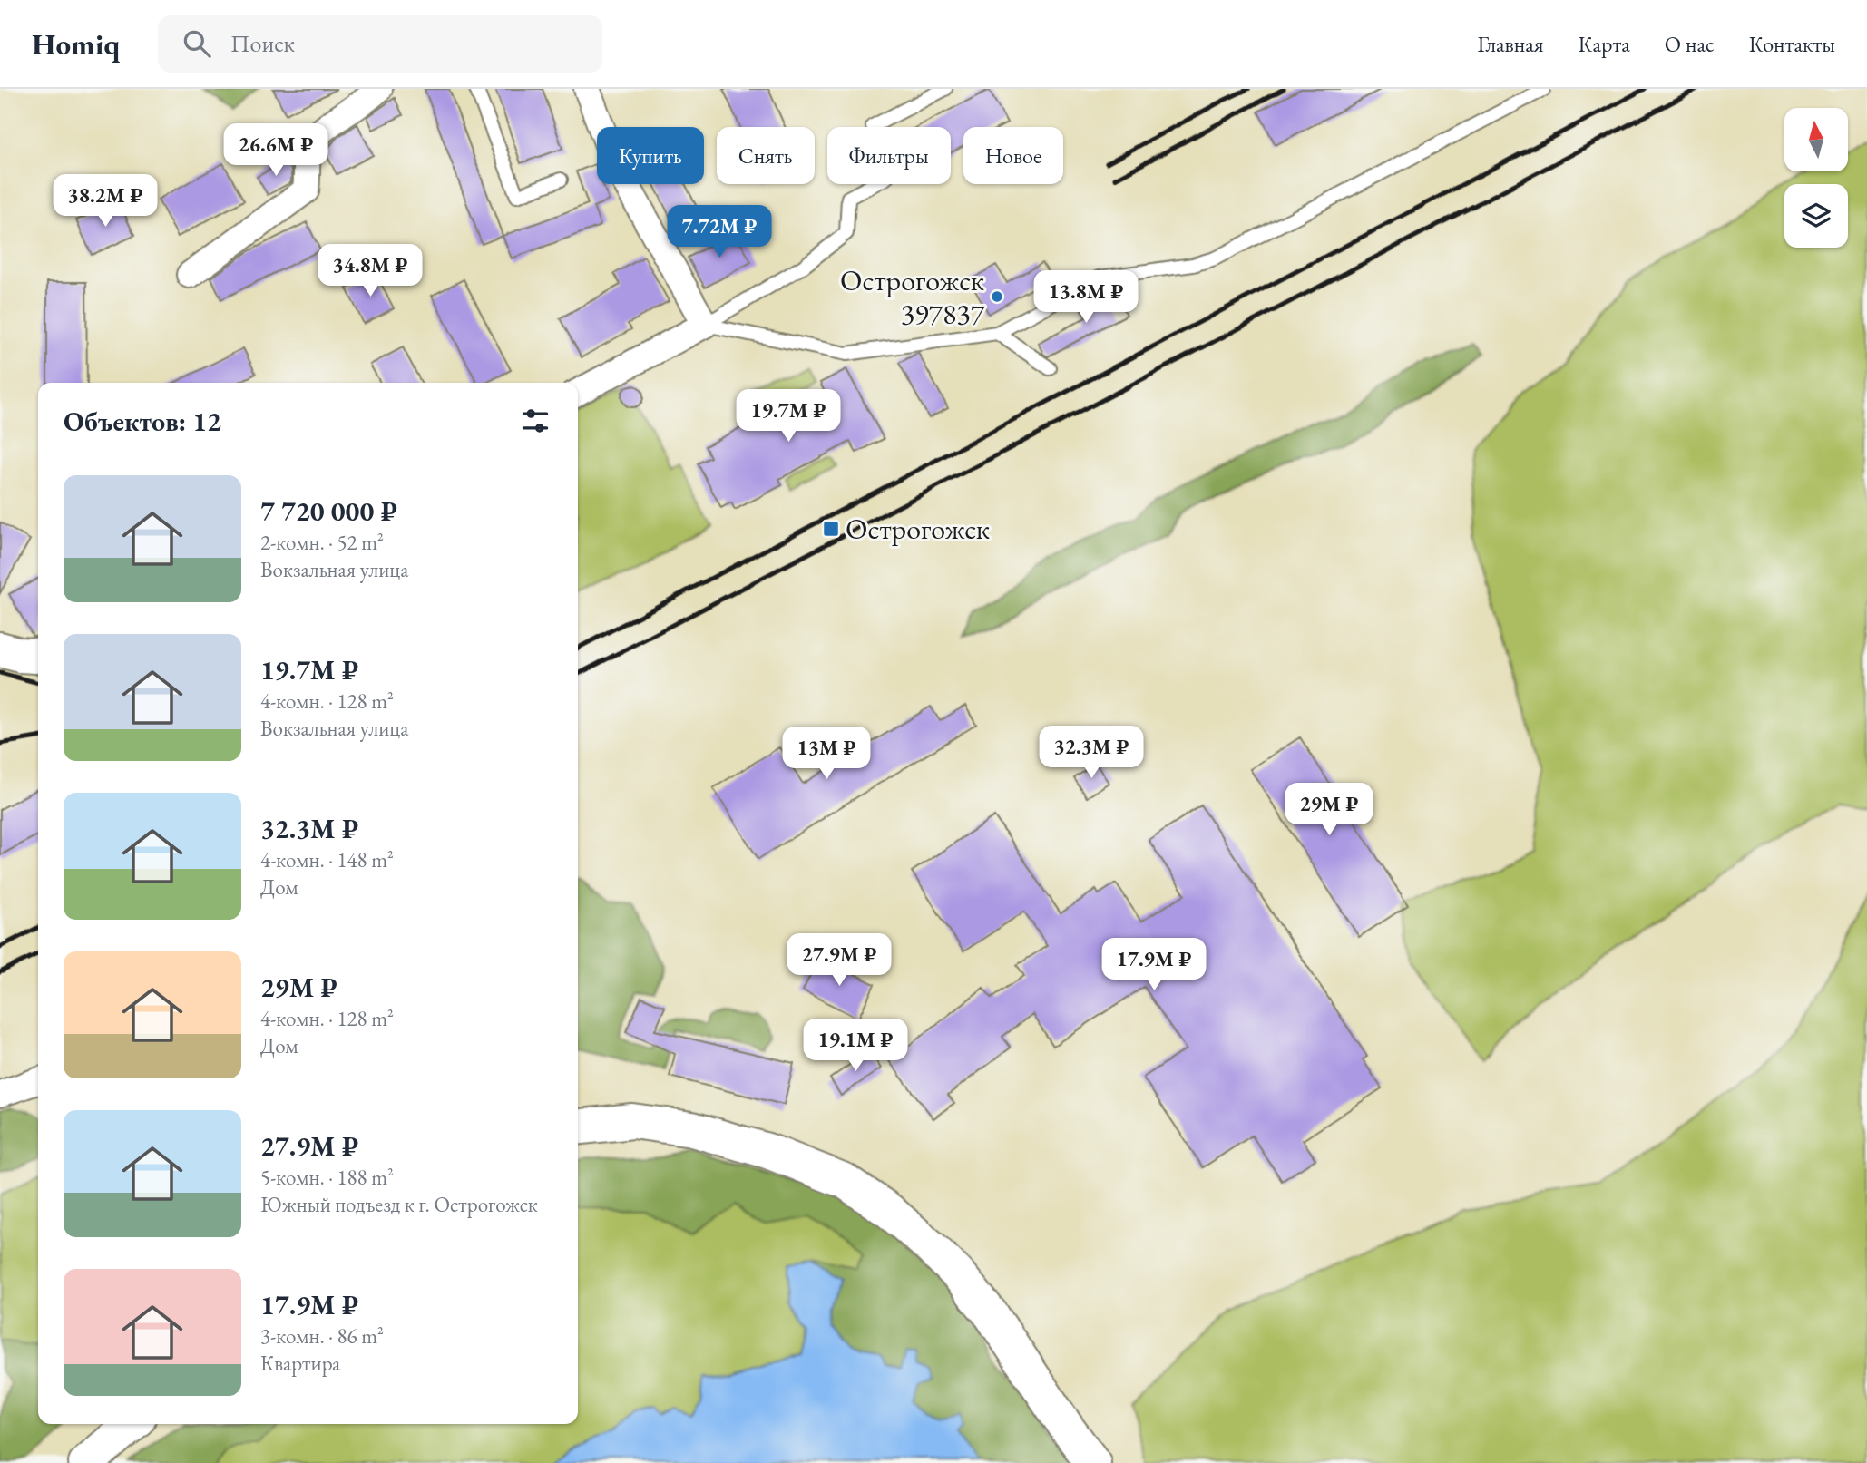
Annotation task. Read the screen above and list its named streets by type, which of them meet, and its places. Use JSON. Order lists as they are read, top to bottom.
{
  "places": {
    "other": ["Острогожск 397837"],
    "transit": ["Острогожск"]
  },
  "north": "top",
  "page": {
    "header": "Homiq",
    "search": "Поиск",
    "nav": [
      "Главная",
      "Карта",
      "О нас",
      "Контакты"
    ],
    "price": [
      "26.6M ₽",
      "38.2M ₽",
      "7.72M ₽",
      "34.8M ₽",
      "13.8M ₽",
      "19.7M ₽",
      "32.3M ₽",
      "13M ₽",
      "29M ₽",
      "27.9M ₽",
      "17.9M ₽",
      "19.1M ₽"
    ],
    "chip": [
      "Купить",
      "Снять",
      "Фильтры",
      "Новое"
    ],
    "heading": "Объектов: 12",
    "list": [
      {
        "name": "7 720 000 ₽",
        "note": "2-комн. · 52 m² · Вокзальная улица"
      },
      {
        "name": "19.7M ₽",
        "note": "4-комн. · 128 m² · Вокзальная улица"
      },
      {
        "name": "32.3M ₽",
        "note": "4-комн. · 148 m² · Дом"
      },
      {
        "name": "29M ₽",
        "note": "4-комн. · 128 m² · Дом"
      },
      {
        "name": "27.9M ₽",
        "note": "5-комн. · 188 m² · Южный подъезд к г. Острогожск"
      },
      {
        "name": "17.9M ₽",
        "note": "3-комн. · 86 m² · Квартира"
      }
    ]
  }
}
